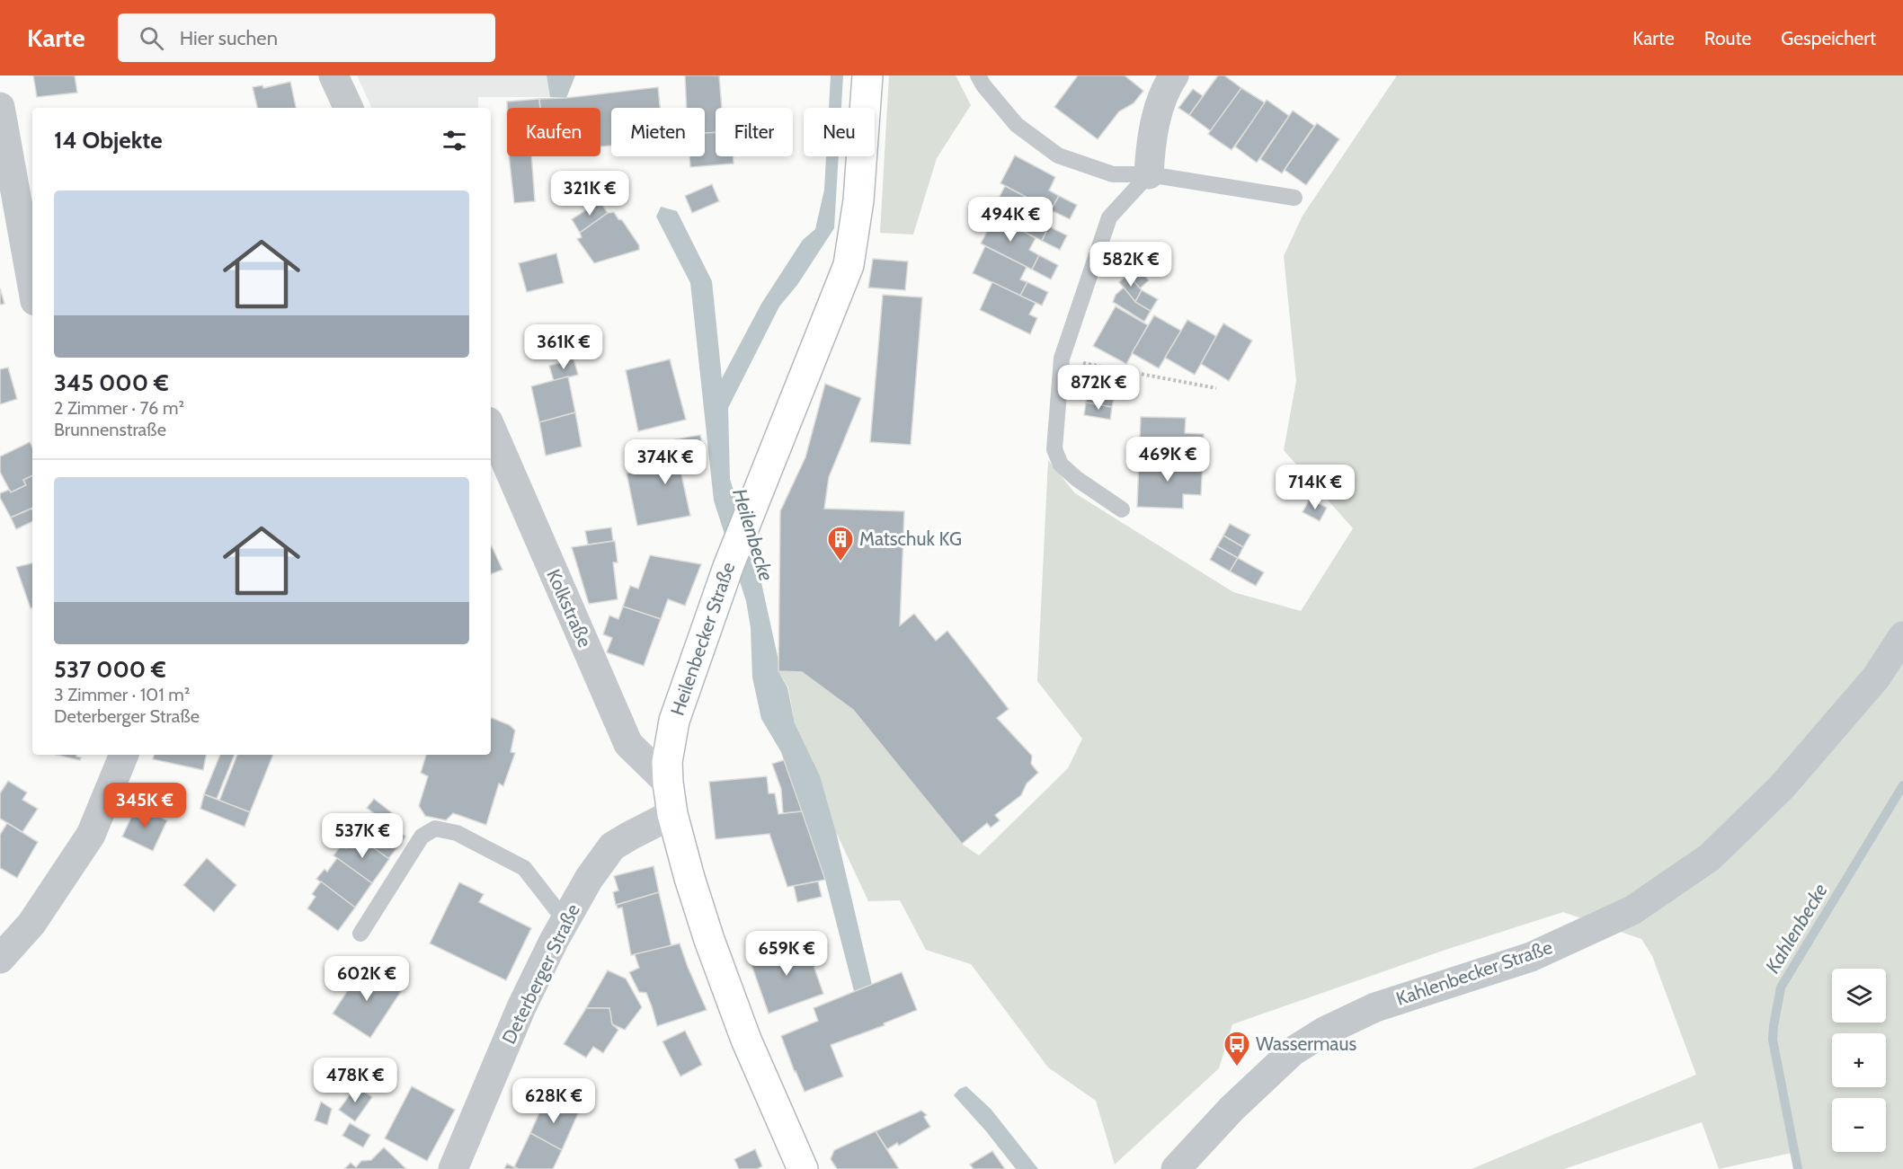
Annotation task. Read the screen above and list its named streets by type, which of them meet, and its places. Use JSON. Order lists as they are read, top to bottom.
{
  "streets": {
    "main road": ["Heilenbecker Straße"],
    "street": ["Kolkstraße", "Kahlenbecker Straße", "Deterberger Straße"]
  },
  "crossings": [
    ["Kolkstraße", "Heilenbecker Straße"],
    ["Heilenbecker Straße", "Deterberger Straße"]
  ],
  "water": ["Heilenbecke", "Kahlenbecke"],
  "places": {
    "building": ["Matschuk KG"],
    "bus stop": ["Wassermaus"]
  },
  "page": {
    "header": "Karte",
    "search": "Hier suchen",
    "nav": ["Karte", "Route", "Gespeichert"],
    "chip": [
      "Kaufen",
      "Mieten",
      "Filter",
      "Neu"
    ],
    "heading": "14 Objekte",
    "price": [
      "321K €",
      "494K €",
      "582K €",
      "361K €",
      "872K €",
      "469K €",
      "374K €",
      "714K €",
      "345K €",
      "537K €",
      "659K €",
      "602K €",
      "478K €",
      "628K €"
    ],
    "list": [
      {
        "name": "345 000 €",
        "note": "2 Zimmer · 76 m² · Brunnenstraße"
      },
      {
        "name": "537 000 €",
        "note": "3 Zimmer · 101 m² · Deterberger Straße"
      }
    ],
    "map_buttons": ["+", "−"]
  }
}
